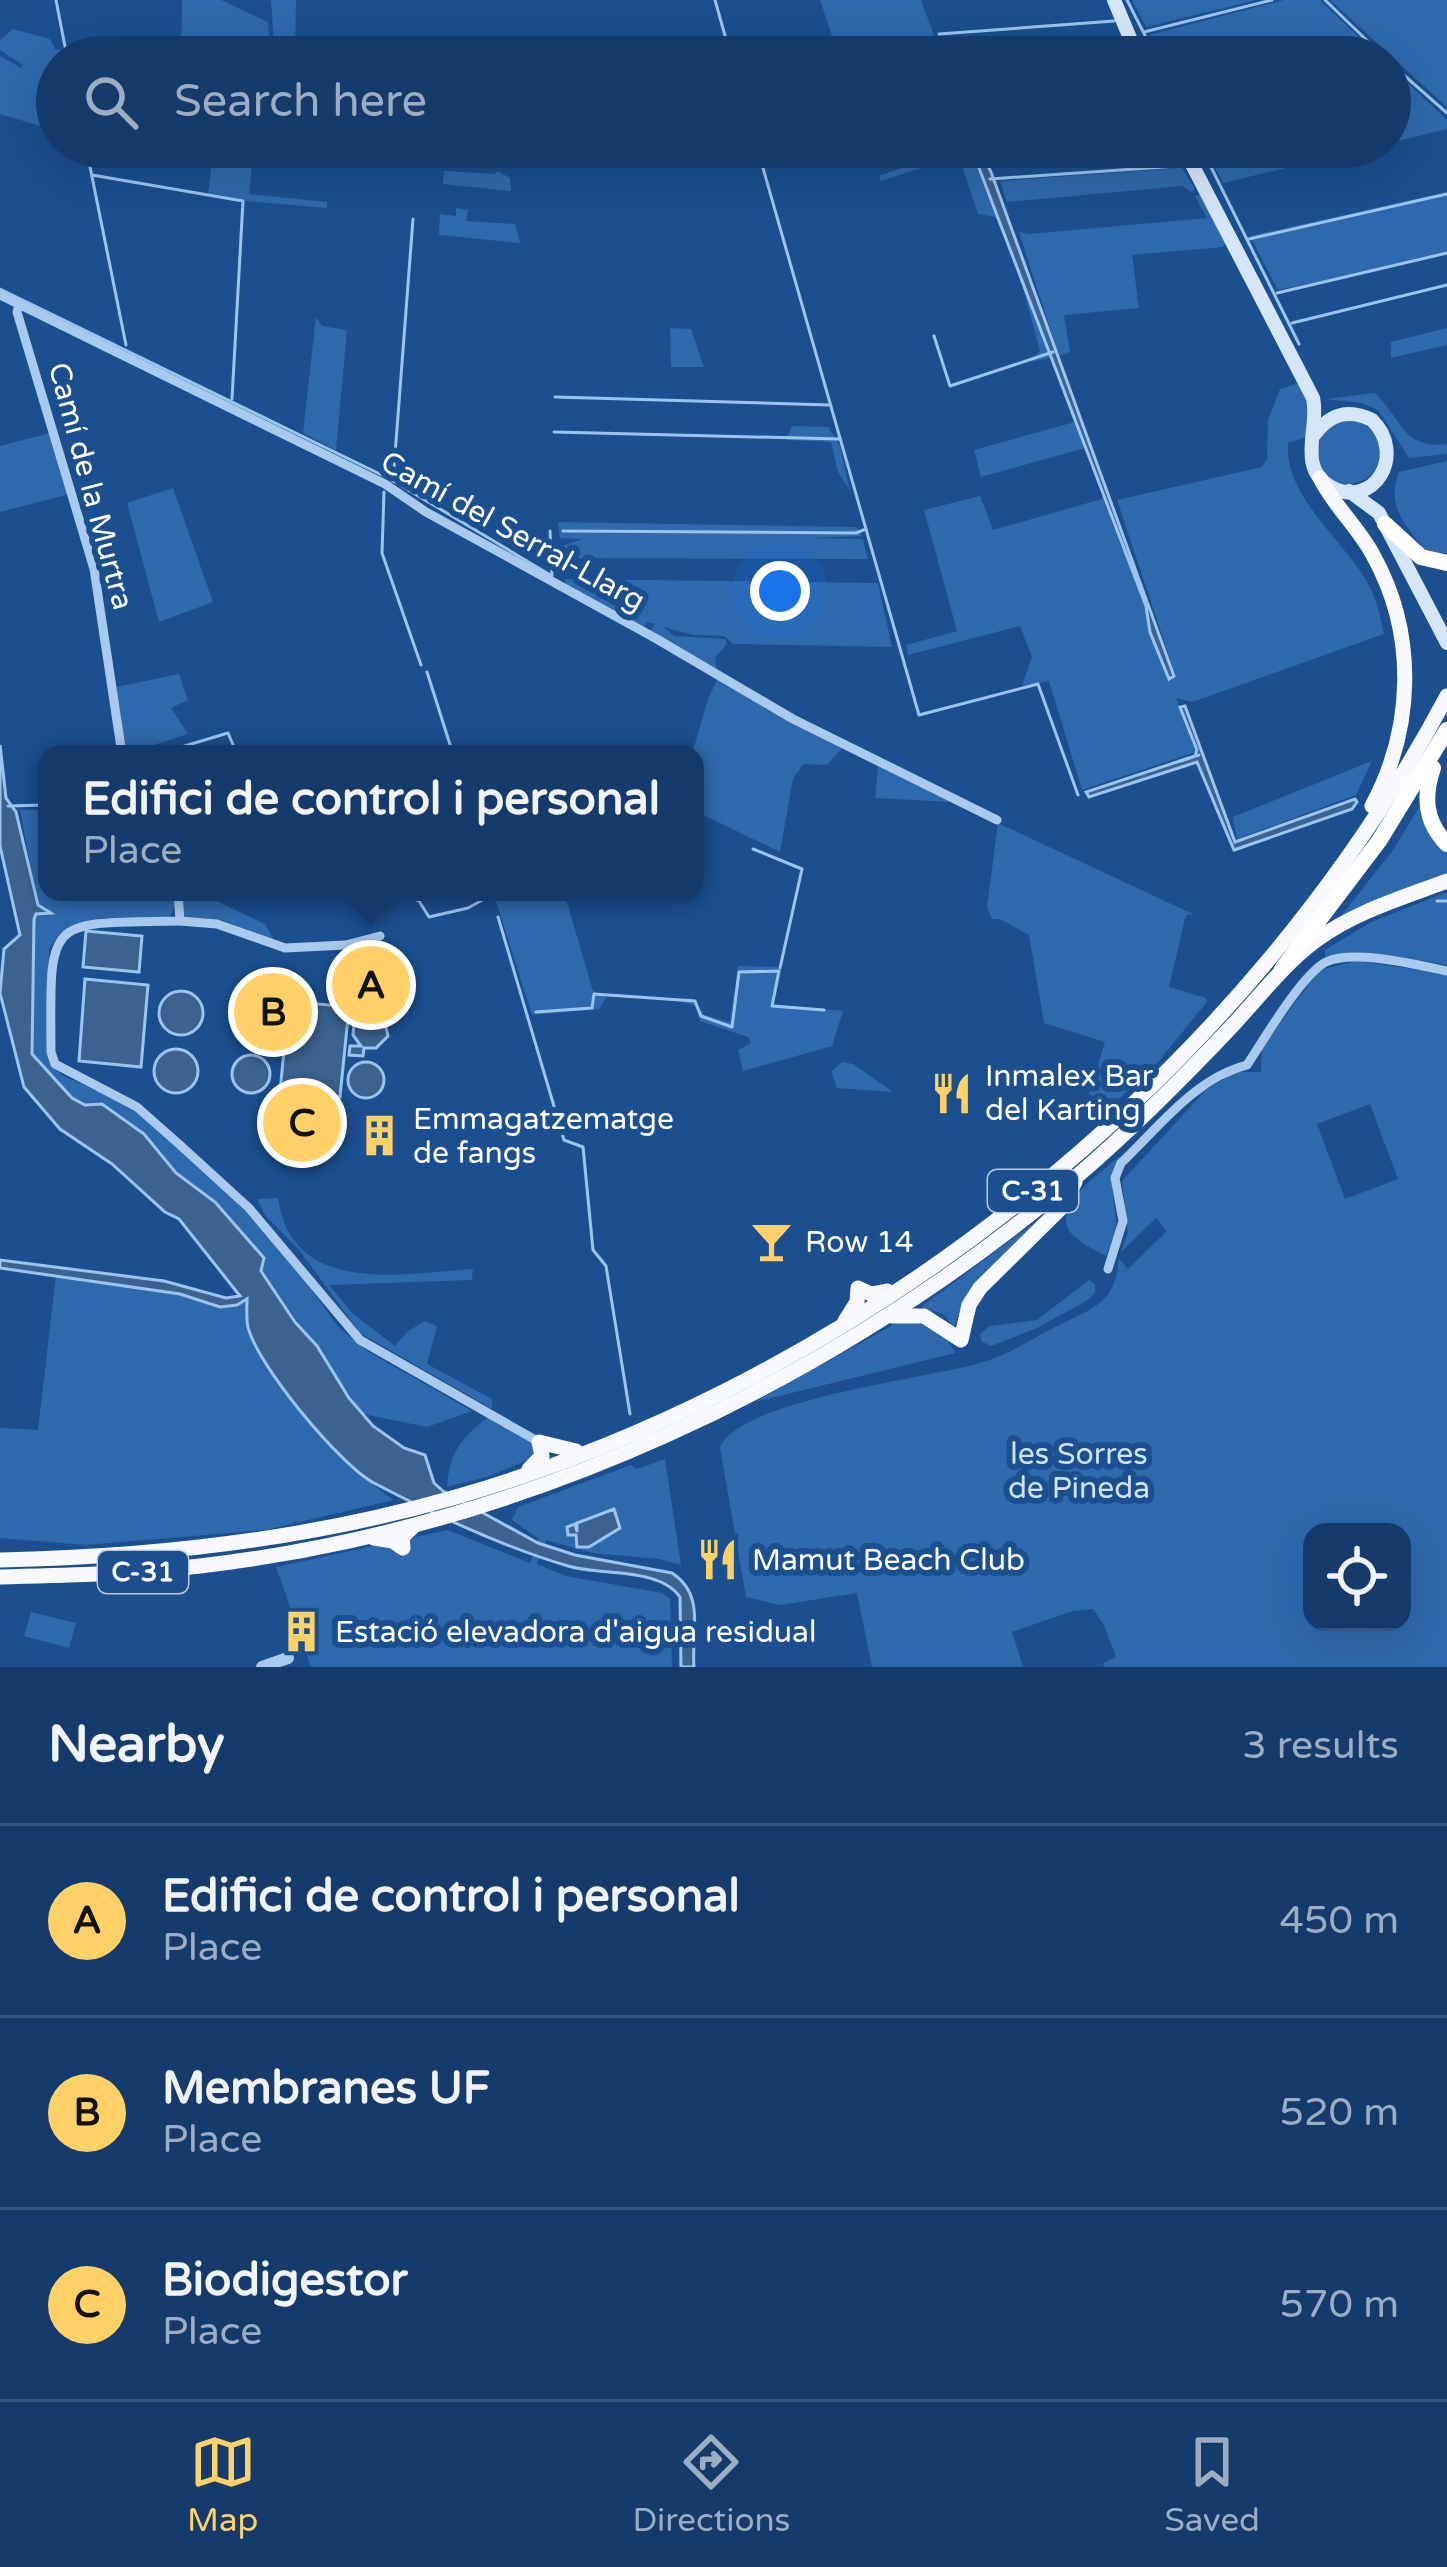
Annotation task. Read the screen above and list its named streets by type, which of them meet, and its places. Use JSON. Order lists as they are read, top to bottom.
{
  "streets": {
    "highway": ["C-31"],
    "street": ["Camí de la Murtra", "Camí del Serral-Llarg"]
  },
  "crossings": [
    ["Camí de la Murtra", "Camí del Serral-Llarg"]
  ],
  "parks": ["les Sorres de Pineda"],
  "places": {
    "restaurant": ["Inmalex Bar del Karting", "Mamut Beach Club"],
    "building": ["Emmagatzematge de fangs", "Estació elevadora d'aigua residual"],
    "bar": ["Row 14"]
  },
  "page": {
    "search": "Search here",
    "popup": ["Edifici de control i personal", "Place"],
    "pins": ["A", "B", "C"],
    "heading": ["Nearby", "3 results"],
    "list": [
      {
        "mark": "A",
        "name": "Edifici de control i personal",
        "note": "Place",
        "value": "450 m"
      },
      {
        "mark": "B",
        "name": "Membranes UF",
        "note": "Place",
        "value": "520 m"
      },
      {
        "mark": "C",
        "name": "Biodigestor",
        "note": "Place",
        "value": "570 m"
      }
    ],
    "nav": ["Map", "Directions", "Saved"]
  }
}
